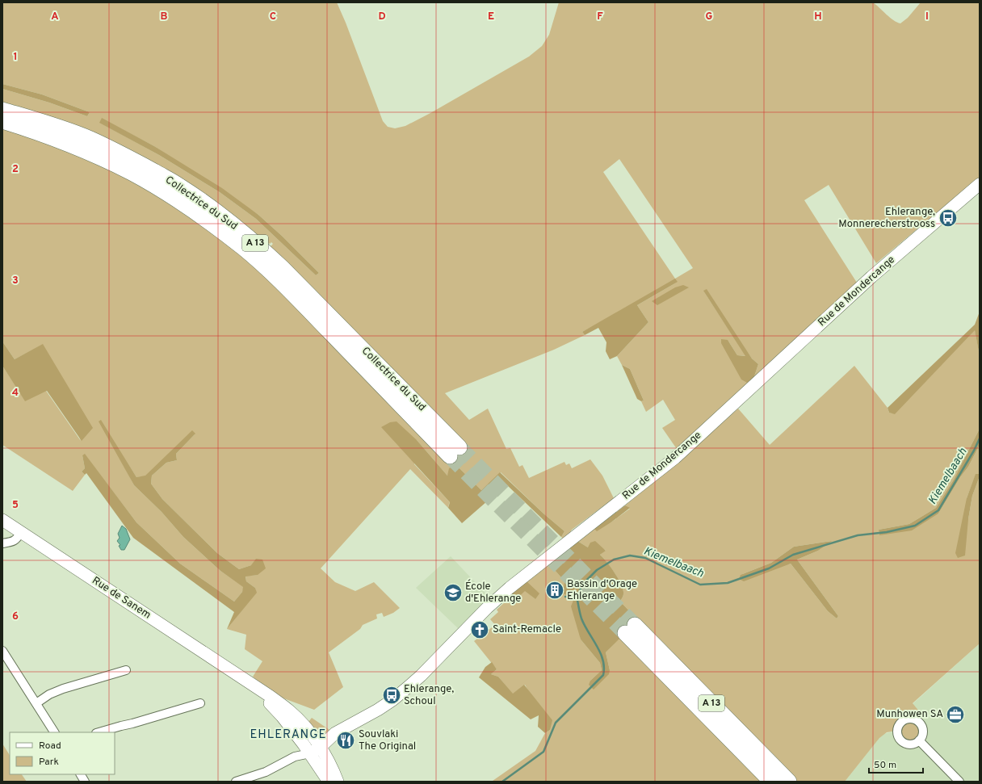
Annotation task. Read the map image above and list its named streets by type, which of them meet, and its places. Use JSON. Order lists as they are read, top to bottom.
{
  "streets": {
    "highway": ["Collectrice du Sud", "A 13"],
    "main road": ["Rue de Mondercange", "Rue de Sanem"]
  },
  "crossings": [
    ["Rue de Mondercange", "Rue de Sanem"]
  ],
  "districts": ["EHLERANGE"],
  "water": ["Kiemelbaach"],
  "places": {
    "bus stop": ["Ehlerange, Monnerecherstrooss", "Ehlerange, Schoul"],
    "building": ["Bassin d'Orage Ehlerange"],
    "school or university": ["École d'Ehlerange"],
    "church": ["Saint-Remacle"],
    "office": ["Munhowen SA"],
    "restaurant": ["Souvlaki The Original"]
  },
  "legend": ["Road", "Park"],
  "scale_bar": "50 m",
  "grid": {
    "columns": [
      "A",
      "B",
      "C",
      "D",
      "E",
      "F",
      "G",
      "H",
      "I"
    ],
    "rows": [
      "1",
      "2",
      "3",
      "4",
      "5",
      "6"
    ]
  }
}
